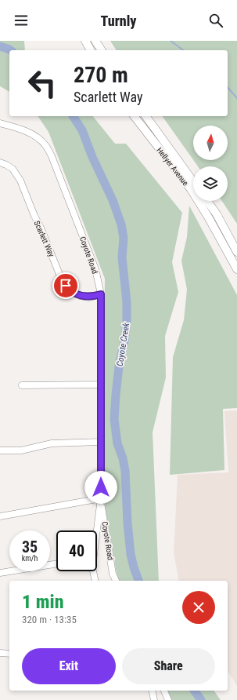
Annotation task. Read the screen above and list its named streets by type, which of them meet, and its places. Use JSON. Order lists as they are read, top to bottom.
{
  "streets": {
    "main road": ["Hellyer Avenue"],
    "street": ["Scarlett Way", "Coyote Road"]
  },
  "crossings": [
    ["Scarlett Way", "Coyote Road"]
  ],
  "water": ["Coyote Creek"],
  "north": "top",
  "page": {
    "header": "Turnly",
    "turn": ["270 m", "Scarlett Way"],
    "speed": "35 km/h",
    "limit": "40",
    "heading": ["1 min", "320 m · 13:35"],
    "buttons": ["Exit", "Share"]
  }
}
